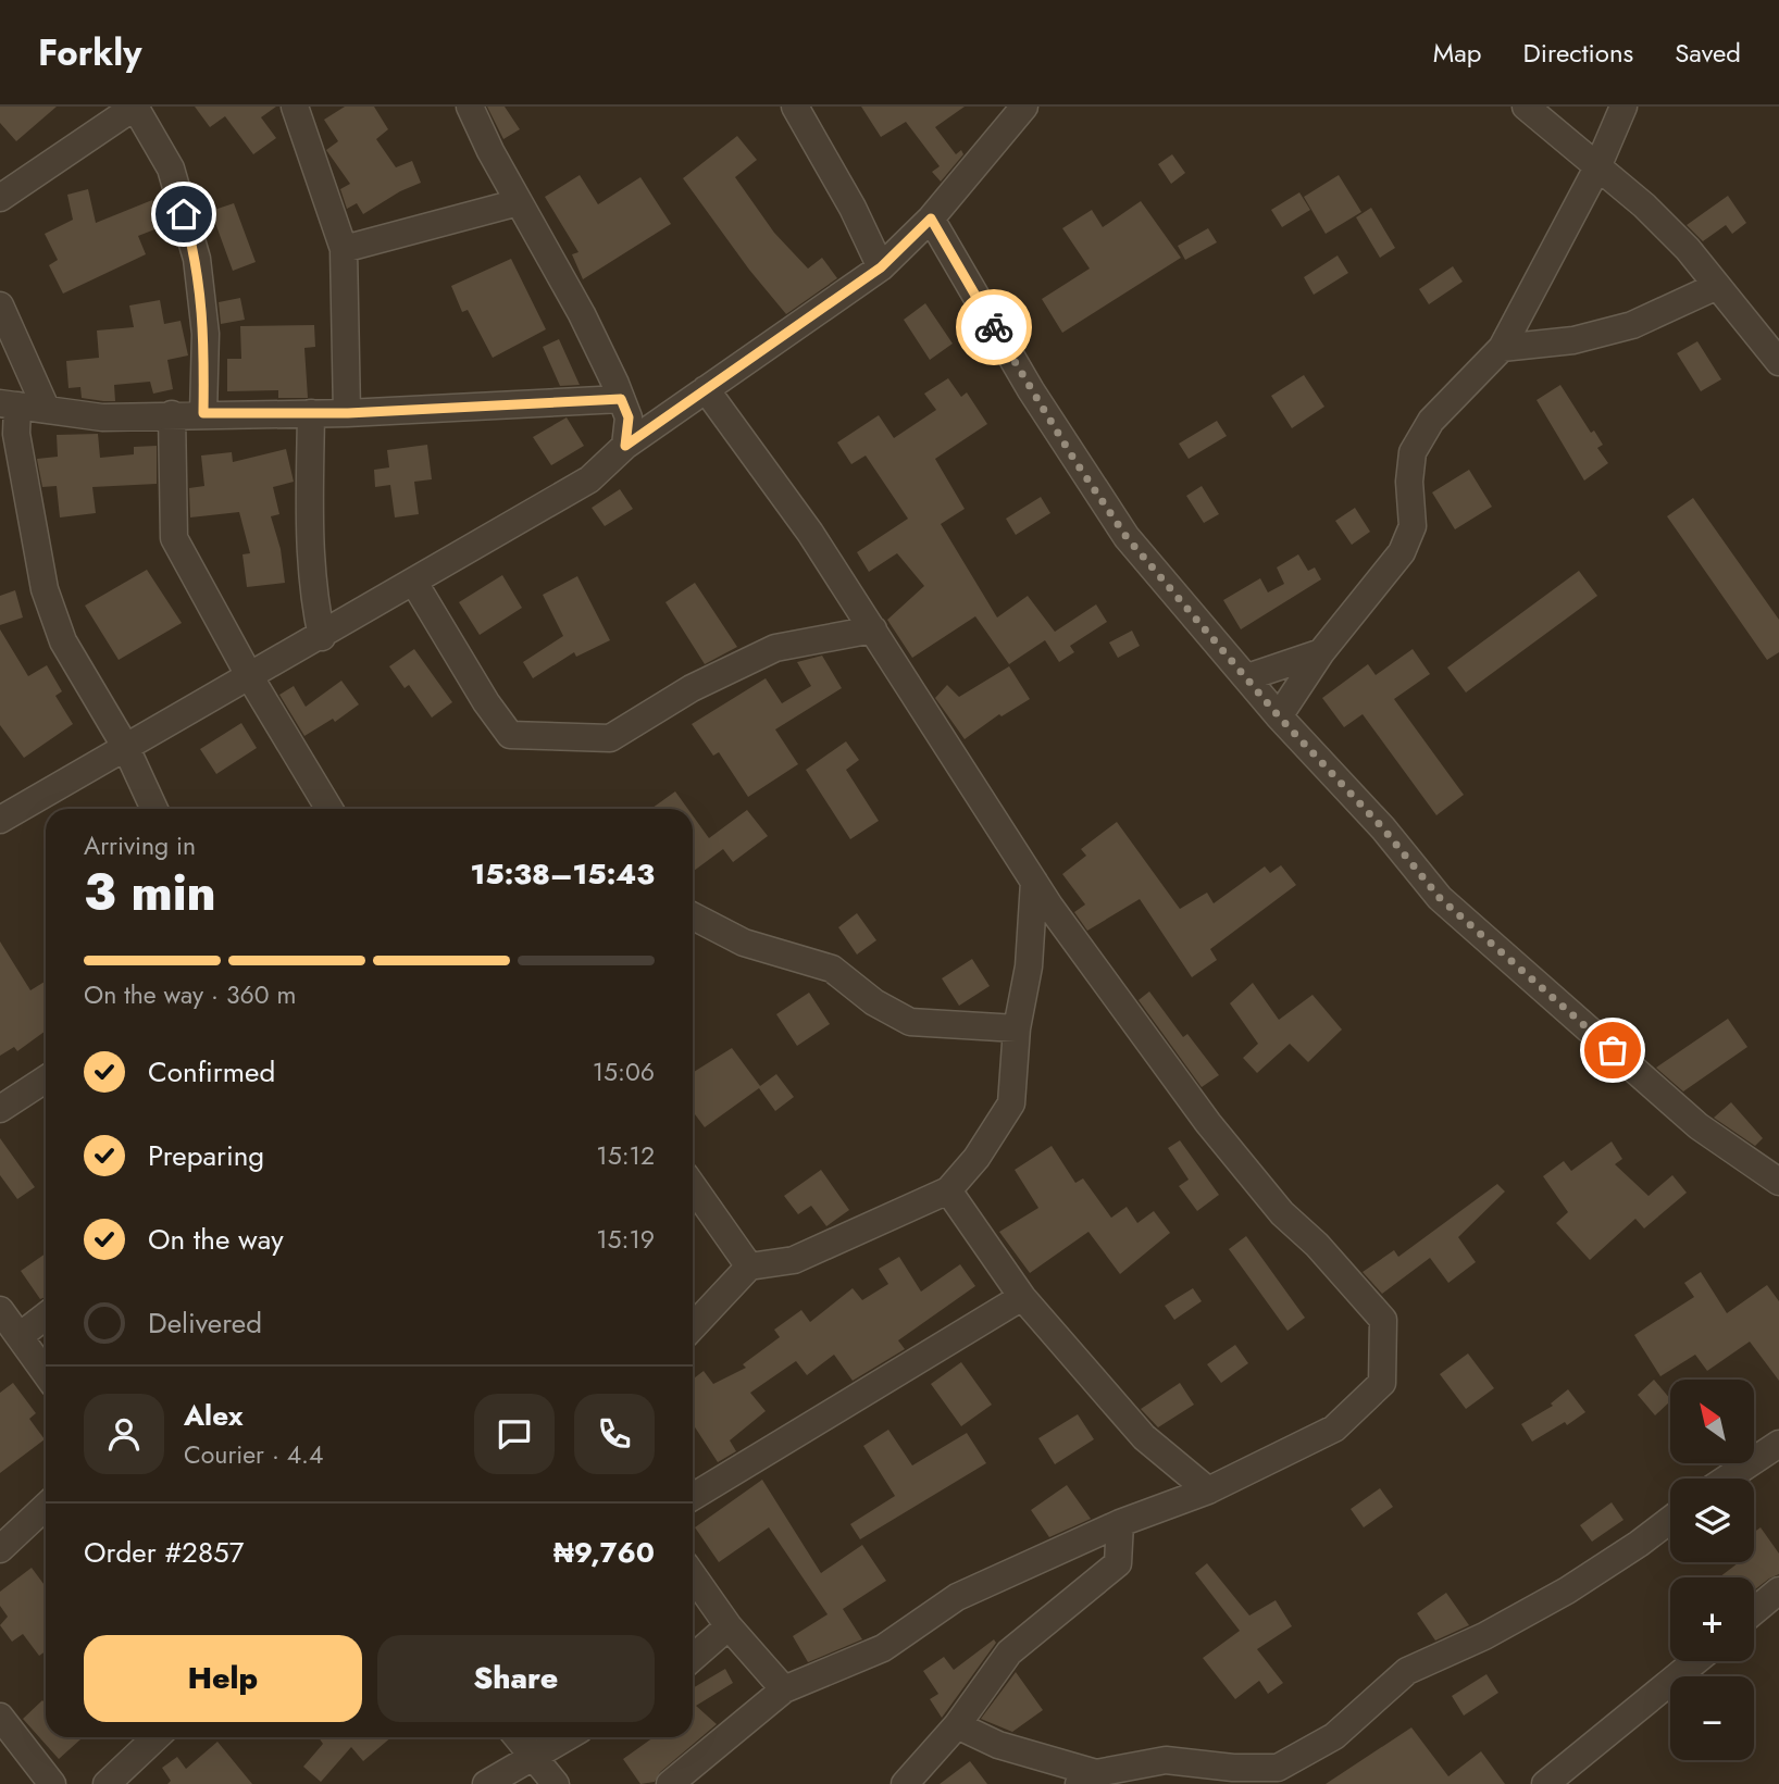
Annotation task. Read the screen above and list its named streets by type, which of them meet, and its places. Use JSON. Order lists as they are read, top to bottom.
{
  "north": "top left",
  "page": {
    "header": "Forkly",
    "nav": ["Map", "Directions", "Saved"],
    "heading": ["3 min", "Arriving in", "15:38–15:43"],
    "panel": [
      "Alex",
      "Courier · 4.4",
      "Order #2857",
      "₦9,760"
    ],
    "bar": "On the way · 360 m",
    "list": [
      ["Confirmed", "15:06"],
      ["Preparing", "15:12"],
      ["On the way", "15:19"],
      "Delivered"
    ],
    "map_buttons": ["+", "−"],
    "buttons": ["Help", "Share"]
  }
}
